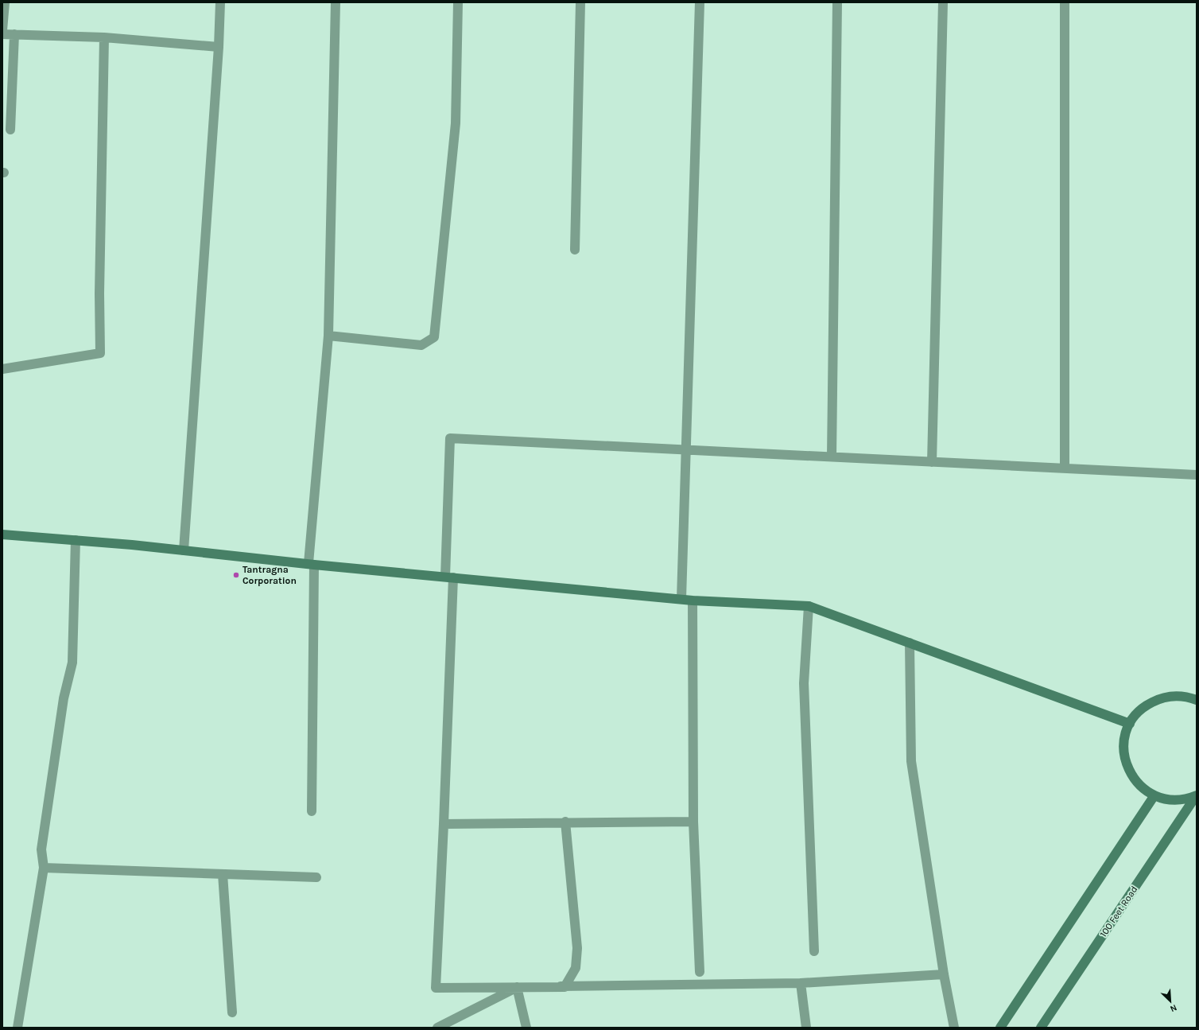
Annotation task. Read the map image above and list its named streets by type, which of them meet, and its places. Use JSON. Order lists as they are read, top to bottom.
{
  "streets": {
    "street": ["100 Feet Road"]
  },
  "places": ["Tantragna Corporation"],
  "north": "bottom right"
}
